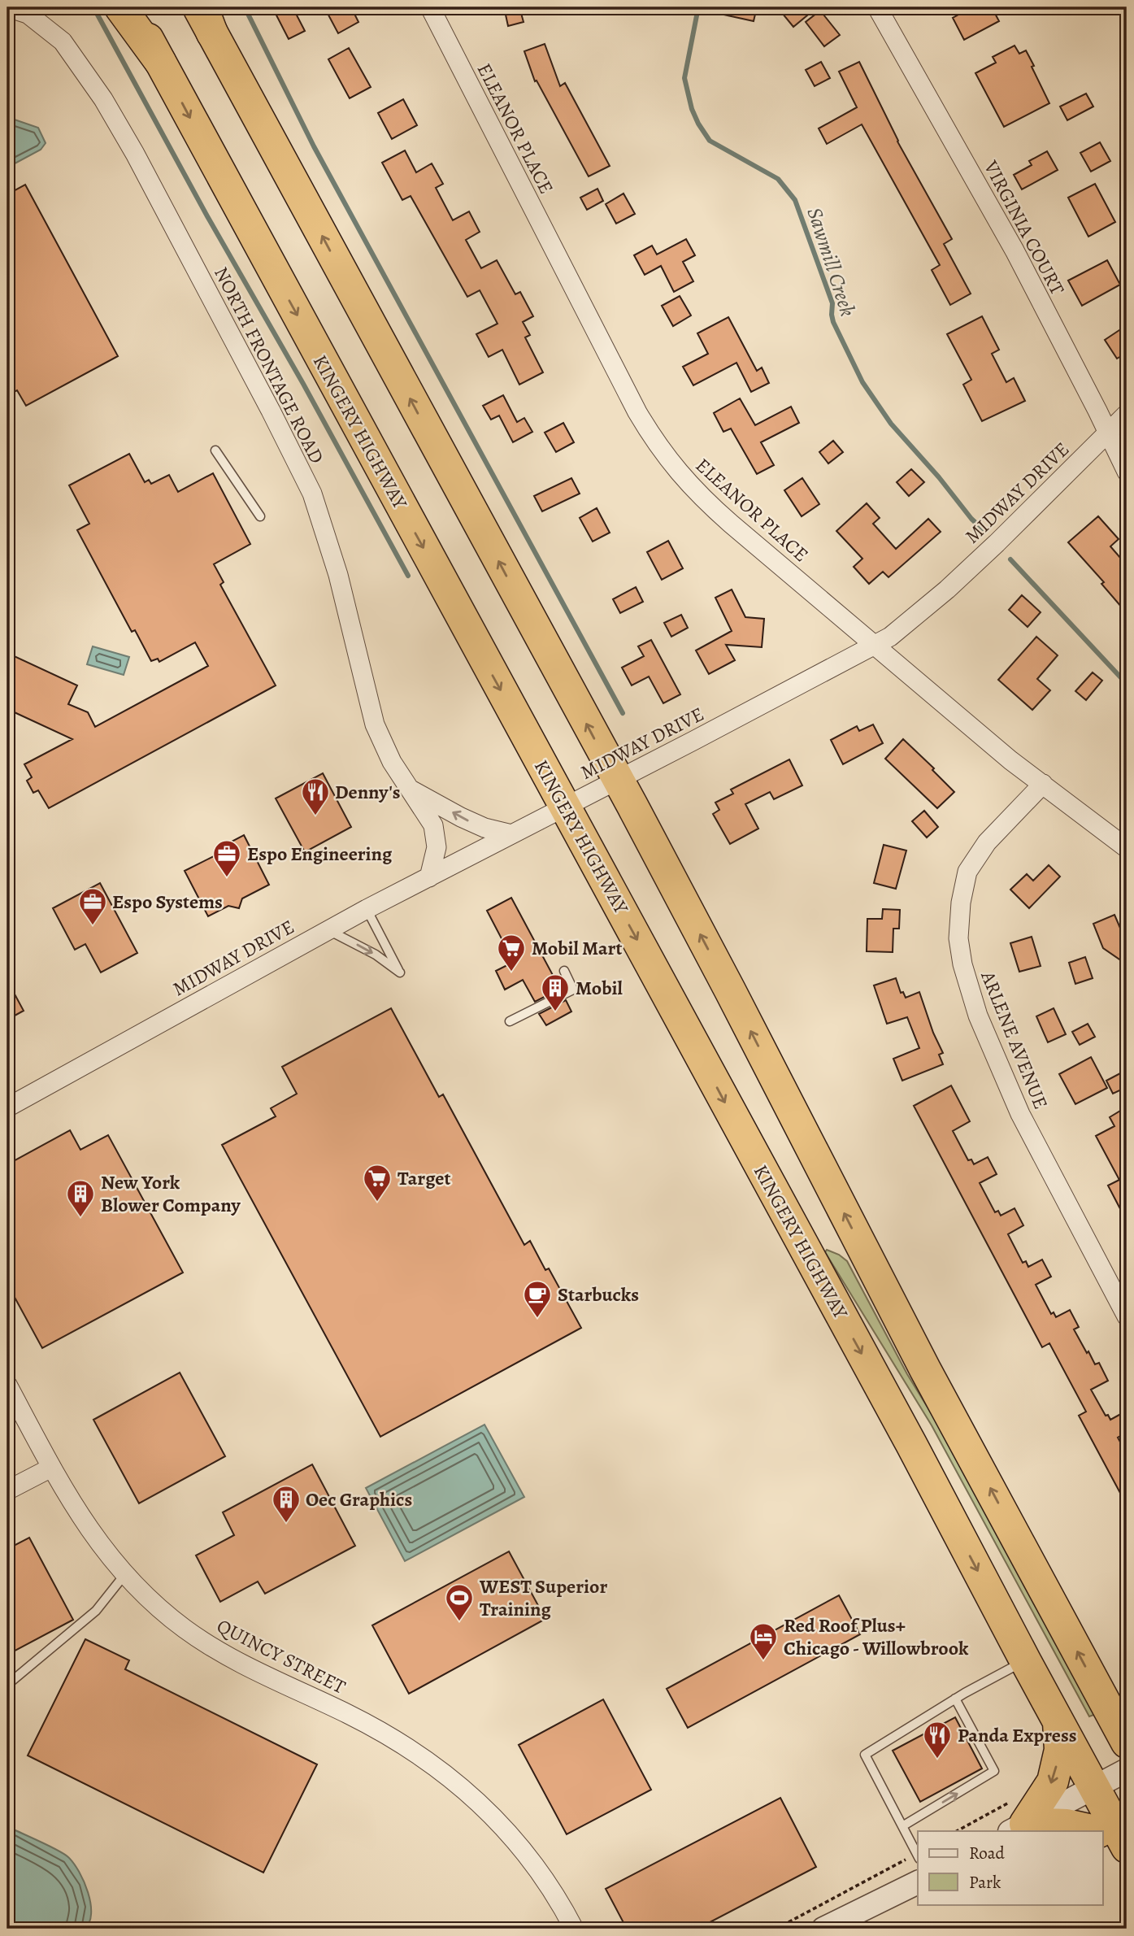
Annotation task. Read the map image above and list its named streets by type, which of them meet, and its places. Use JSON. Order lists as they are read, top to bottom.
{
  "streets": {
    "highway": ["KINGERY HIGHWAY"],
    "street": [
      "ELEANOR PLACE",
      "VIRGINIA COURT",
      "NORTH FRONTAGE ROAD",
      "MIDWAY DRIVE",
      "ARLENE AVENUE",
      "QUINCY STREET"
    ]
  },
  "crossings": [
    ["ELEANOR PLACE", "MIDWAY DRIVE"],
    ["ELEANOR PLACE", "ARLENE AVENUE"],
    ["VIRGINIA COURT", "MIDWAY DRIVE"],
    ["NORTH FRONTAGE ROAD", "MIDWAY DRIVE"],
    ["KINGERY HIGHWAY", "MIDWAY DRIVE"]
  ],
  "water": ["Sawmill Creek"],
  "places": {
    "restaurant": ["Denny's", "Panda Express"],
    "office": ["Espo Engineering", "Espo Systems"],
    "supermarket": ["Mobil Mart", "Target"],
    "building": ["Mobil", "New York Blower Company", "Oec Graphics"],
    "cafe": ["Starbucks"],
    "sports": ["WEST Superior Training"],
    "hotel": ["Red Roof Plus+ Chicago - Willowbrook"]
  },
  "legend": ["Road", "Park"]
}
